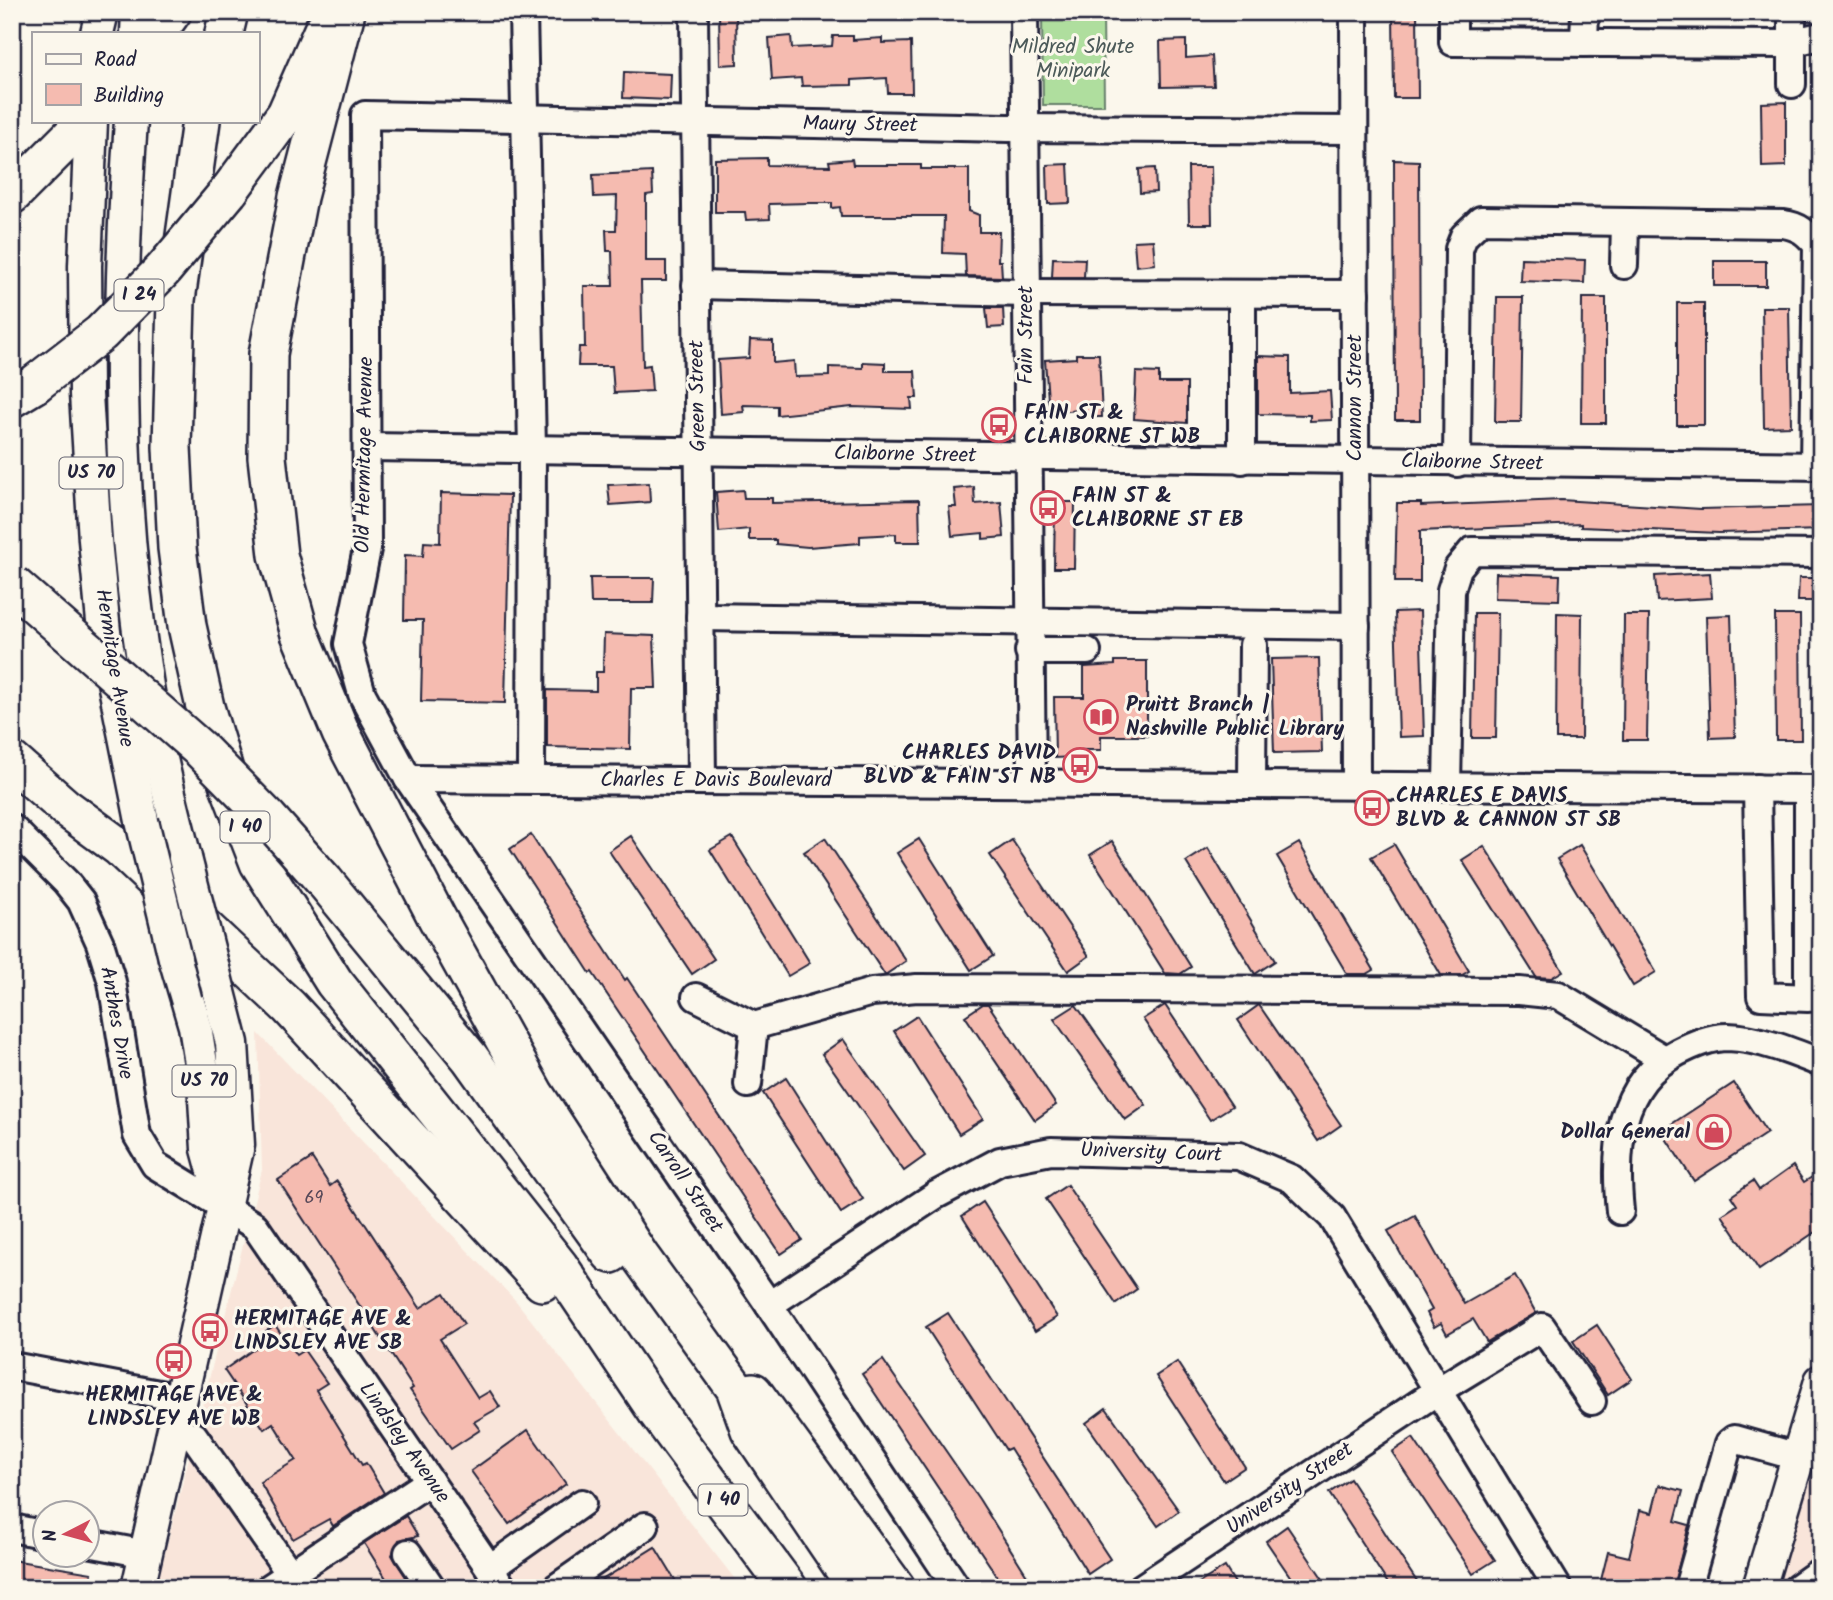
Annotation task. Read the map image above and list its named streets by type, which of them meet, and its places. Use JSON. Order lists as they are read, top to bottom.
{
  "streets": {
    "highway": ["I 24", "I 40"],
    "main road": ["US 70", "Hermitage Avenue"],
    "street": [
      "Maury Street",
      "Fain Street",
      "Green Street",
      "Cannon Street",
      "Old Hermitage Avenue",
      "Claiborne Street",
      "Charles E Davis Boulevard",
      "Anthes Drive",
      "University Court",
      "Carroll Street",
      "Lindsley Avenue",
      "University Street"
    ]
  },
  "crossings": [
    ["Maury Street", "Fain Street"],
    ["Maury Street", "Green Street"],
    ["Maury Street", "Cannon Street"],
    ["Maury Street", "Old Hermitage Avenue"],
    ["Fain Street", "Claiborne Street"],
    ["Fain Street", "Charles E Davis Boulevard"],
    ["Green Street", "Claiborne Street"],
    ["Green Street", "Charles E Davis Boulevard"],
    ["Cannon Street", "Claiborne Street"],
    ["Cannon Street", "Charles E Davis Boulevard"],
    ["Old Hermitage Avenue", "Claiborne Street"],
    ["Old Hermitage Avenue", "Charles E Davis Boulevard"],
    ["Old Hermitage Avenue", "Carroll Street"],
    ["Hermitage Avenue", "Anthes Drive"],
    ["Hermitage Avenue", "Lindsley Avenue"],
    ["Charles E Davis Boulevard", "Carroll Street"],
    ["Anthes Drive", "Lindsley Avenue"],
    ["University Court", "Carroll Street"],
    ["University Court", "University Street"]
  ],
  "parks": ["Mildred Shute Minipark"],
  "places": {
    "bus stop": [
      "FAIN ST & CLAIBORNE ST WB",
      "FAIN ST & CLAIBORNE ST EB",
      "CHARLES DAVID BLVD & FAIN ST NB",
      "CHARLES E DAVIS BLVD & CANNON ST SB",
      "HERMITAGE AVE & LINDSLEY AVE SB",
      "HERMITAGE AVE & LINDSLEY AVE WB"
    ],
    "library": ["Pruitt Branch | Nashville Public Library"],
    "shop": ["Dollar General"]
  },
  "house_numbers": ["69"],
  "legend": ["Road", "Building"],
  "north": "left"
}
